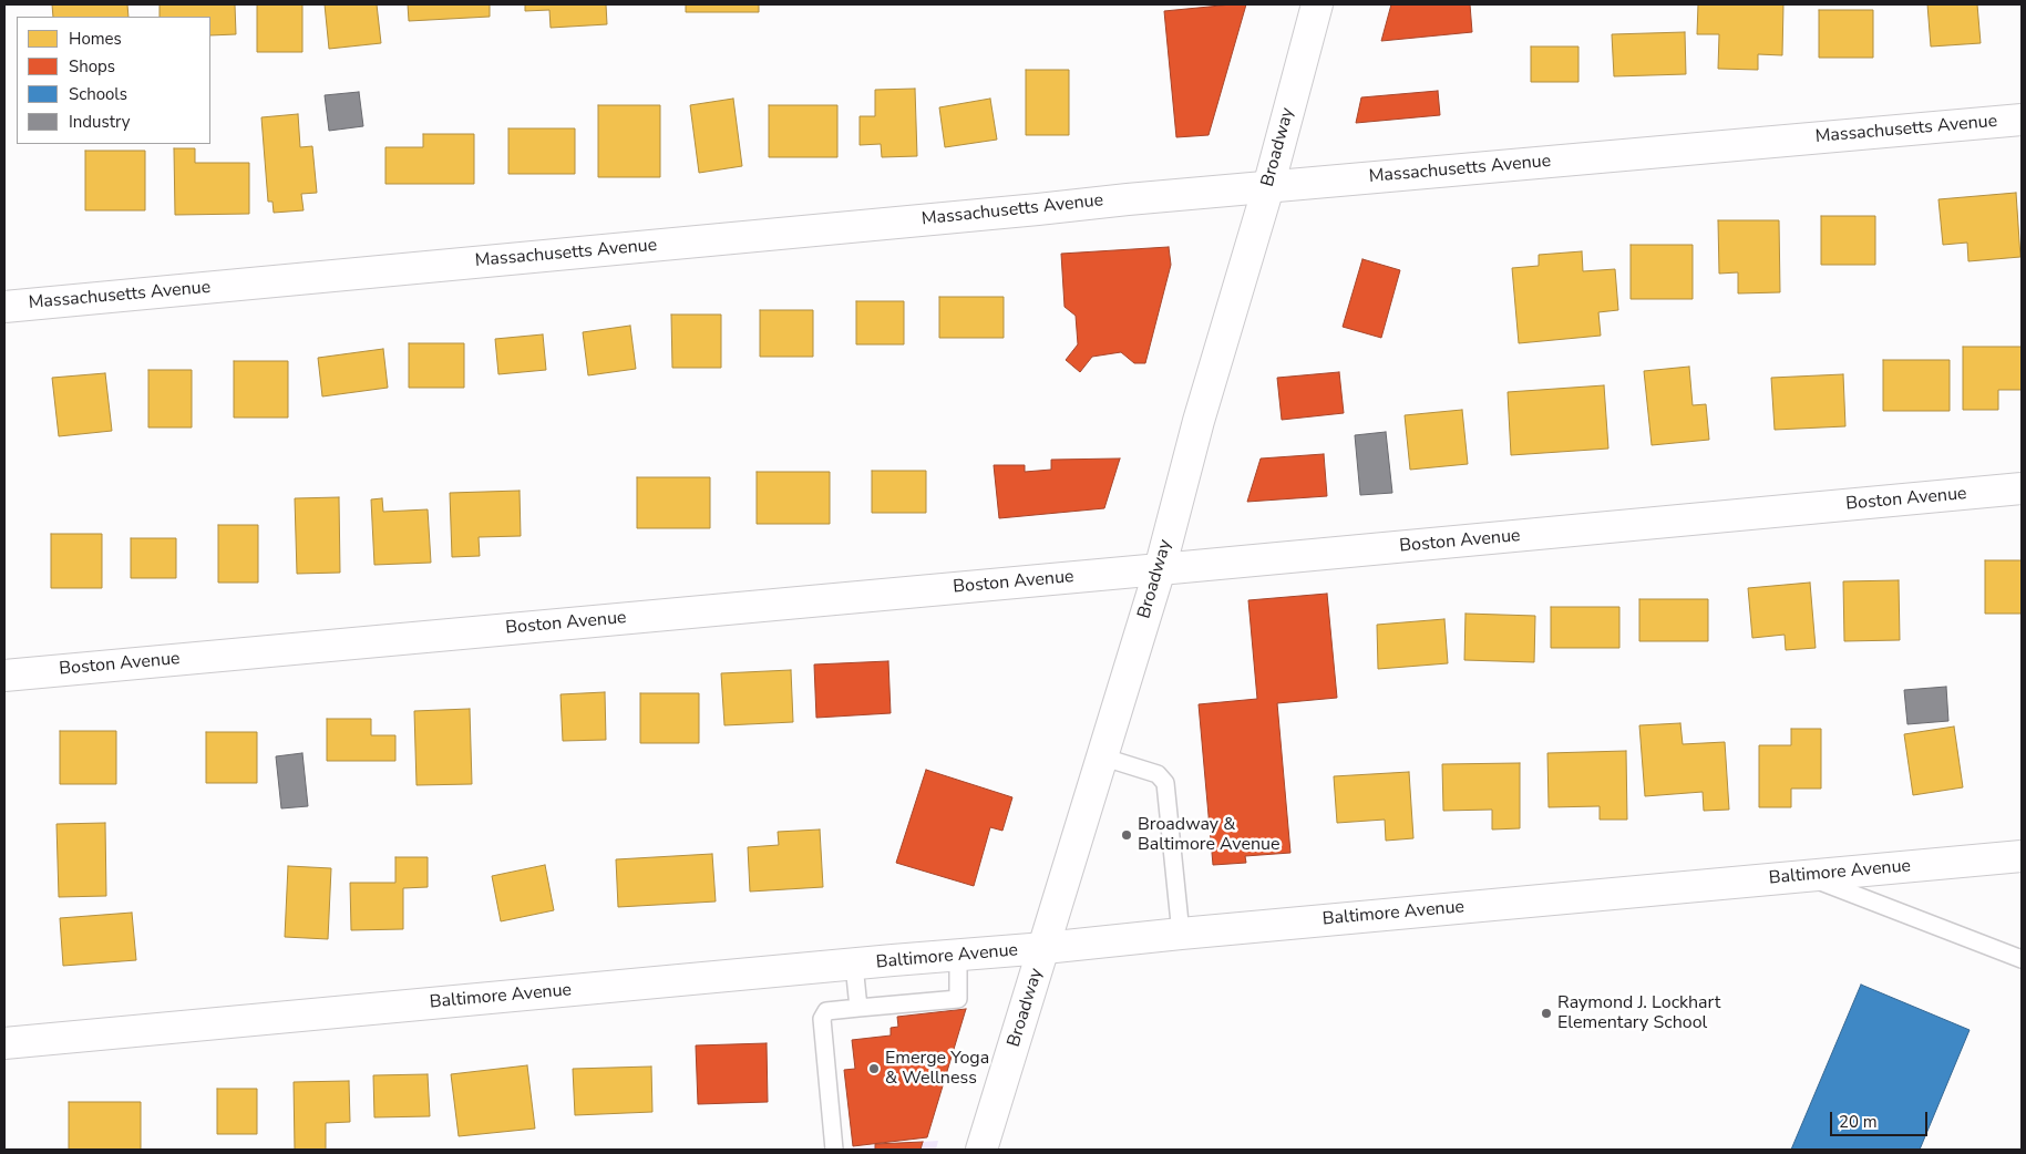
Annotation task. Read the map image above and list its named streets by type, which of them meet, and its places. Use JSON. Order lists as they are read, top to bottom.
{
  "streets": {
    "street": [
      "Massachusetts Avenue",
      "Broadway",
      "Boston Avenue",
      "Baltimore Avenue"
    ]
  },
  "crossings": [
    ["Massachusetts Avenue", "Broadway"],
    ["Broadway", "Boston Avenue"],
    ["Broadway", "Baltimore Avenue"]
  ],
  "places": ["Broadway & Baltimore Avenue", "Raymond J. Lockhart Elementary School", "Emerge Yoga & Wellness"],
  "legend": [
    "Homes",
    "Shops",
    "Schools",
    "Industry"
  ],
  "scale_bar": "20 m"
}
